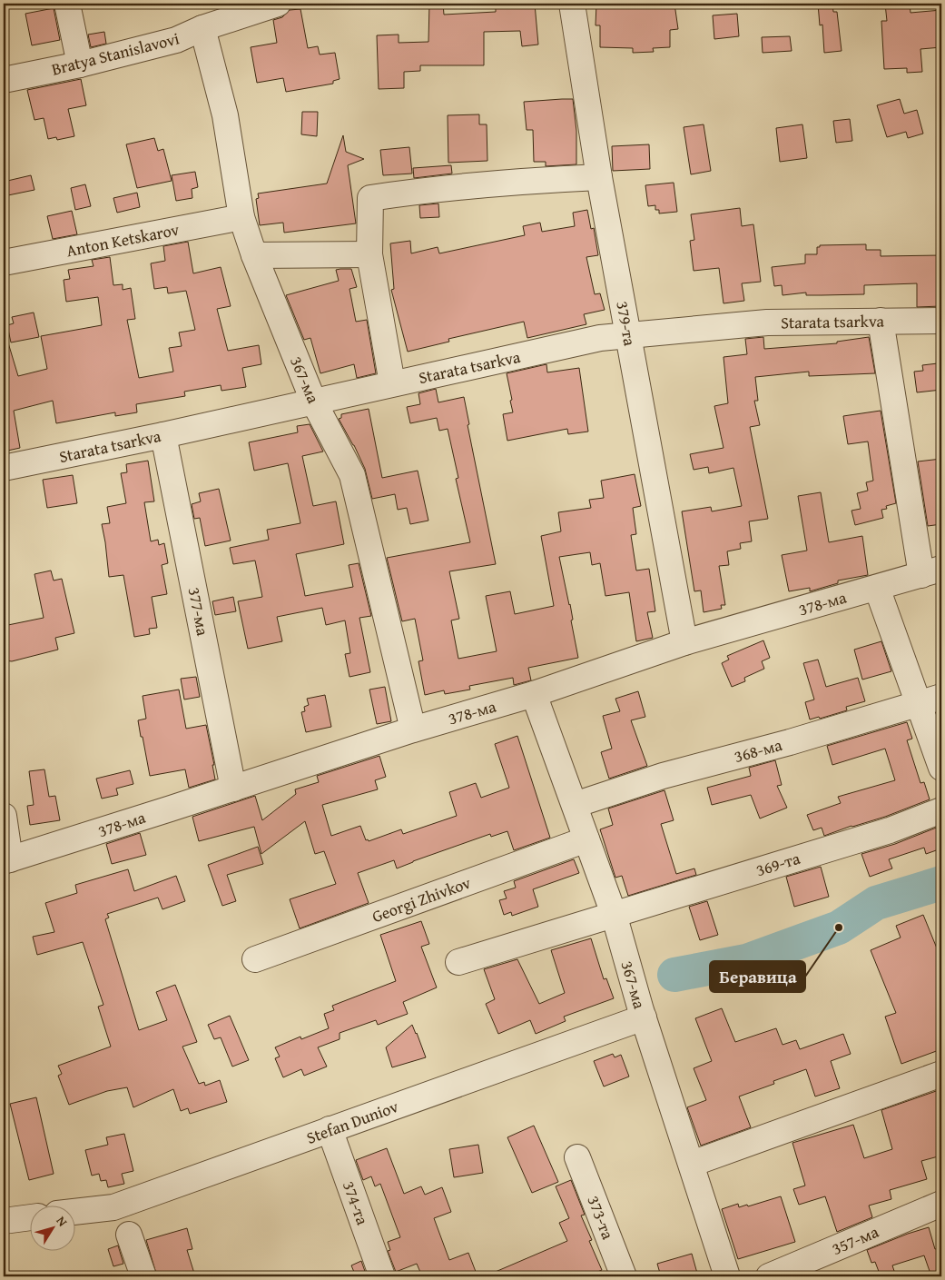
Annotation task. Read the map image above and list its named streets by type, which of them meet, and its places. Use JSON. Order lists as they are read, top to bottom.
{
  "streets": {
    "street": [
      "Bratya Stanislavovi",
      "Anton Ketskarov",
      "Starata tsarkva",
      "379-та",
      "367-ма",
      "378-ма",
      "377-ма",
      "368-ма",
      "369-та",
      "Georgi Zhivkov",
      "Stefan Duniov",
      "374-та",
      "373-та",
      "357-ма"
    ]
  },
  "crossings": [
    ["Bratya Stanislavovi", "367-ма"],
    ["Anton Ketskarov", "367-ма"],
    ["Starata tsarkva", "379-та"],
    ["Starata tsarkva", "367-ма"],
    ["Starata tsarkva", "377-ма"],
    ["379-та", "378-ма"],
    ["367-ма", "378-ма"],
    ["367-ма", "368-ма"],
    ["367-ма", "369-та"],
    ["367-ма", "Georgi Zhivkov"],
    ["367-ма", "Stefan Duniov"],
    ["378-ма", "377-ма"],
    ["Stefan Duniov", "374-та"]
  ],
  "places": ["Беравица"],
  "north": "top right"
}
